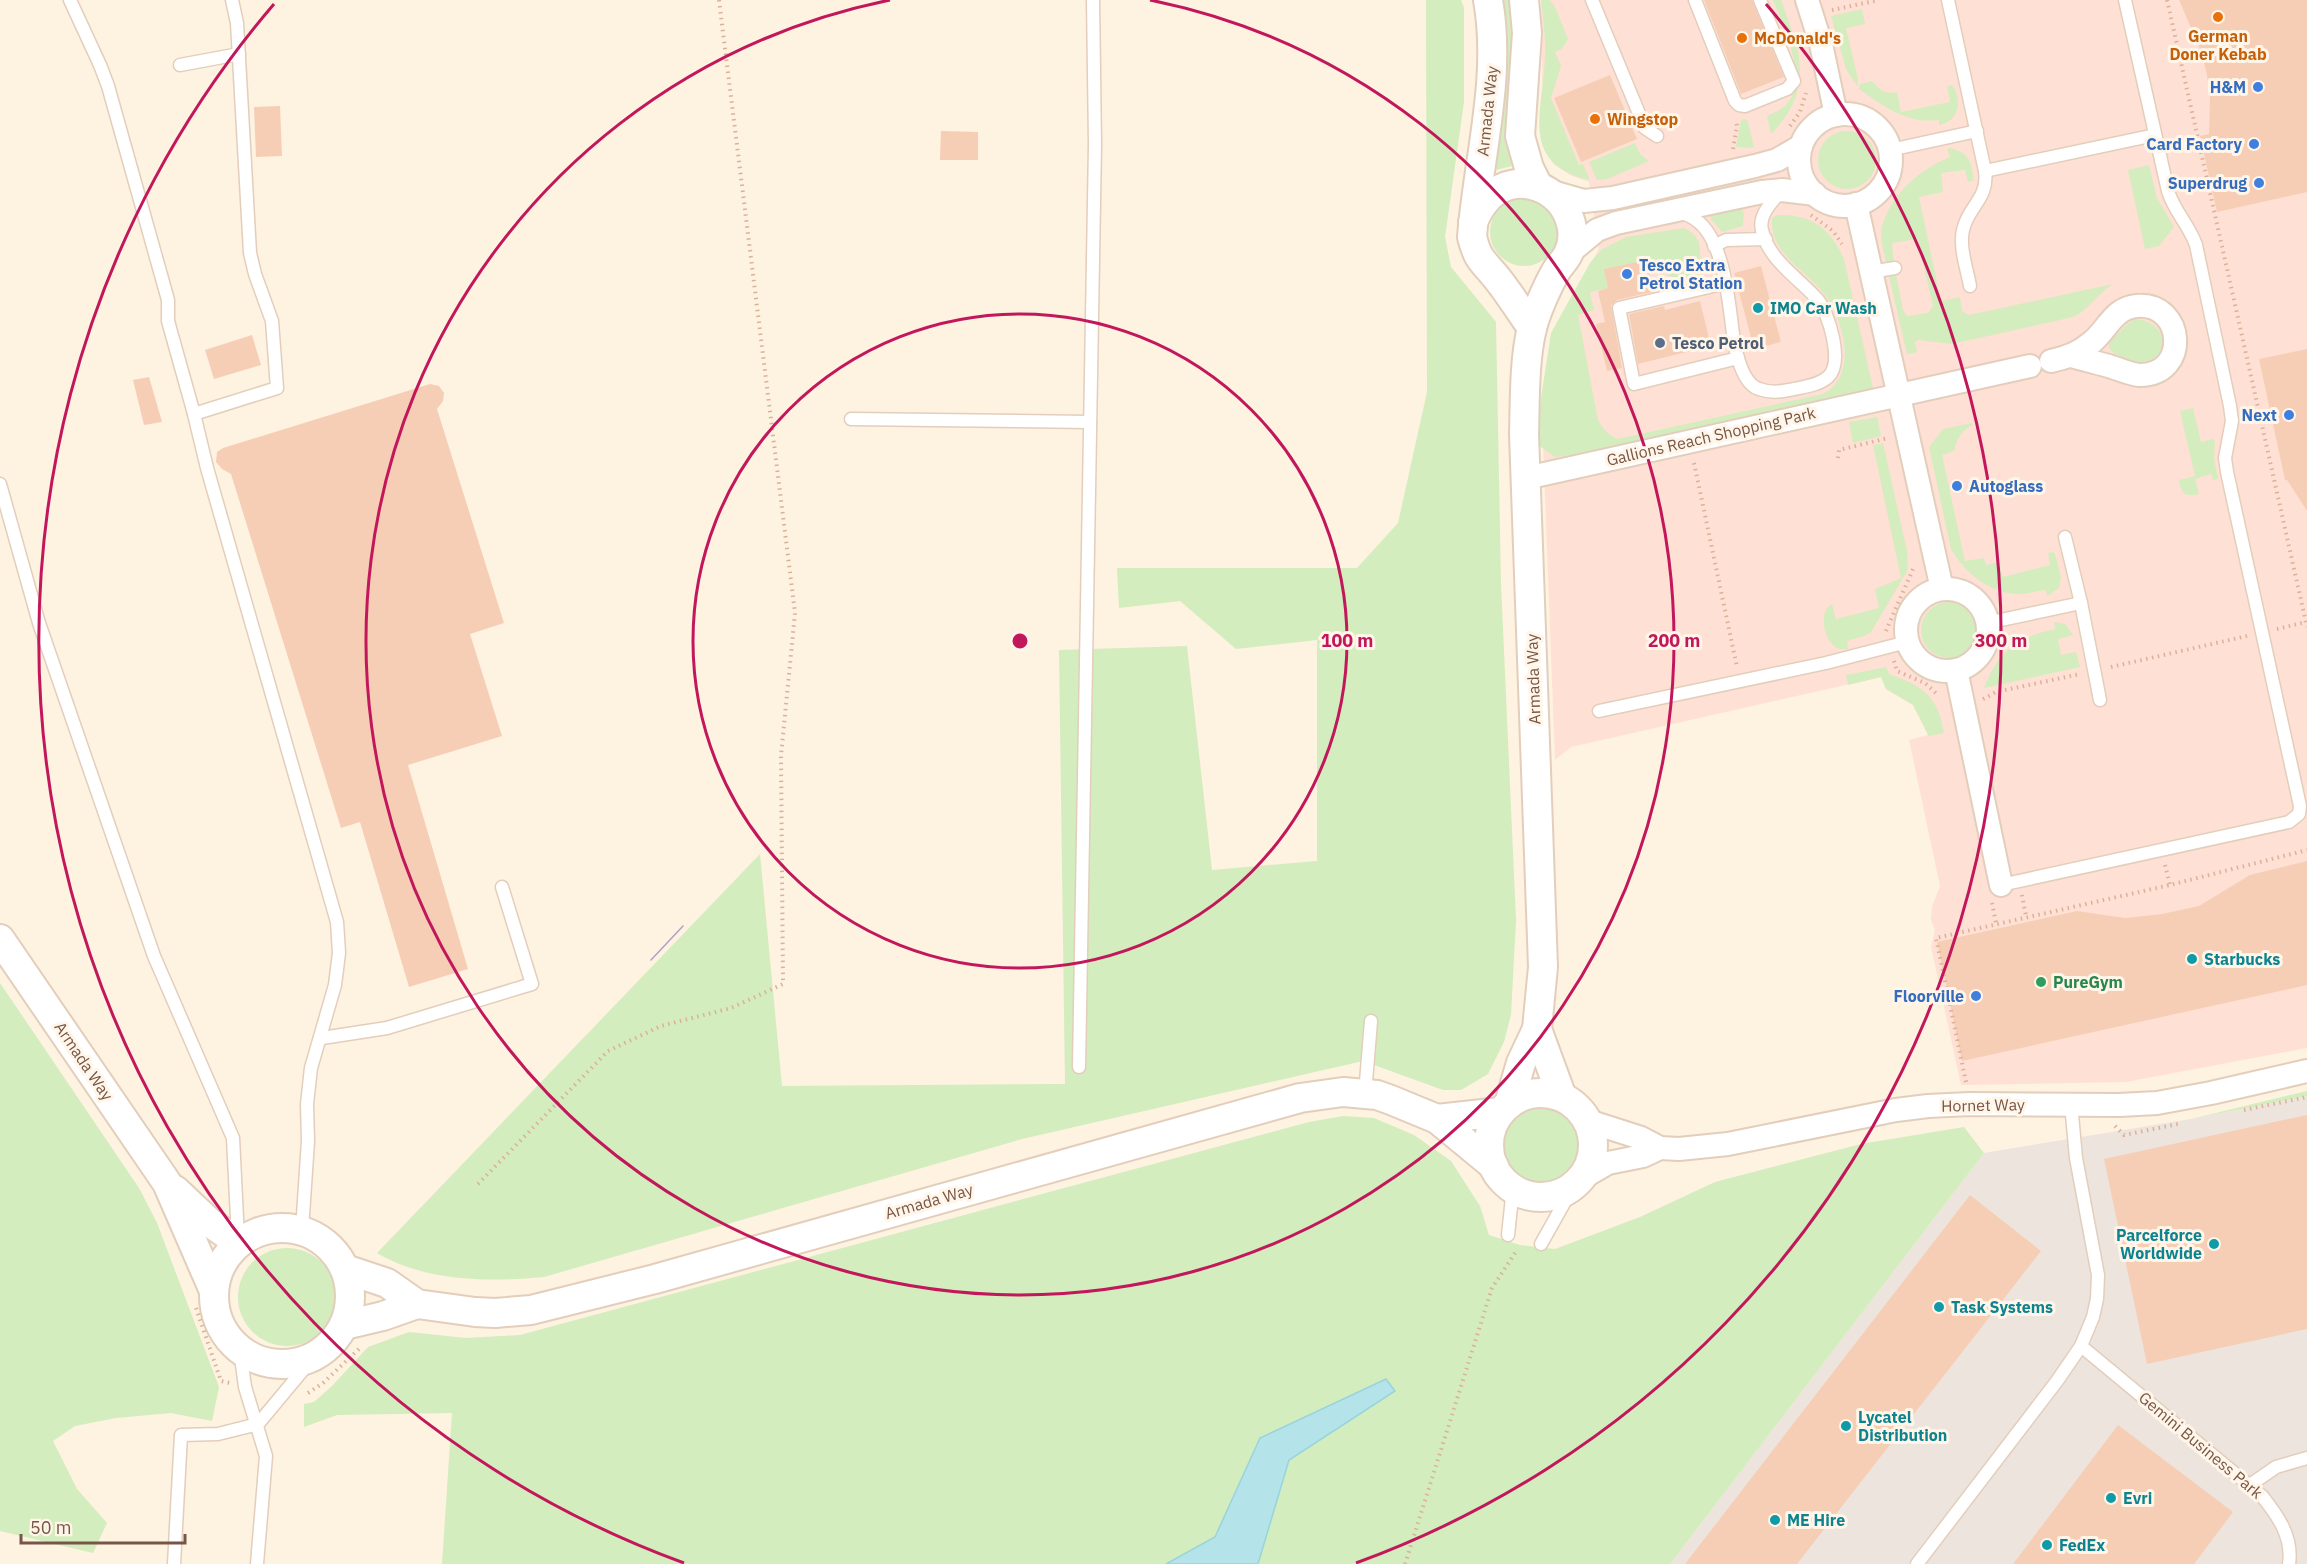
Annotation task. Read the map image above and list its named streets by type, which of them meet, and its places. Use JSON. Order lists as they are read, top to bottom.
{
  "streets": {
    "street": ["Armada Way", "Gallions Reach Shopping Park", "Hornet Way"],
    "lane": ["Gemini Business Park"]
  },
  "crossings": [
    ["Armada Way", "Gallions Reach Shopping Park"],
    ["Armada Way", "Hornet Way"]
  ],
  "places": [
    "German Doner Kebab",
    "McDonald's",
    "H&M",
    "Wingstop",
    "Card Factory",
    "Superdrug",
    "Tesco Extra Petrol Station",
    "IMO Car Wash",
    "Tesco Petrol",
    "Next",
    "Autoglass",
    "Starbucks",
    "PureGym",
    "Floorville",
    "Parcelforce Worldwide",
    "Task Systems",
    "Lycatel Distribution",
    "Evri",
    "ME Hire",
    "FedEx"
  ],
  "scale_bar": "50 m",
  "rings": ["100 m", "200 m", "300 m"]
}
